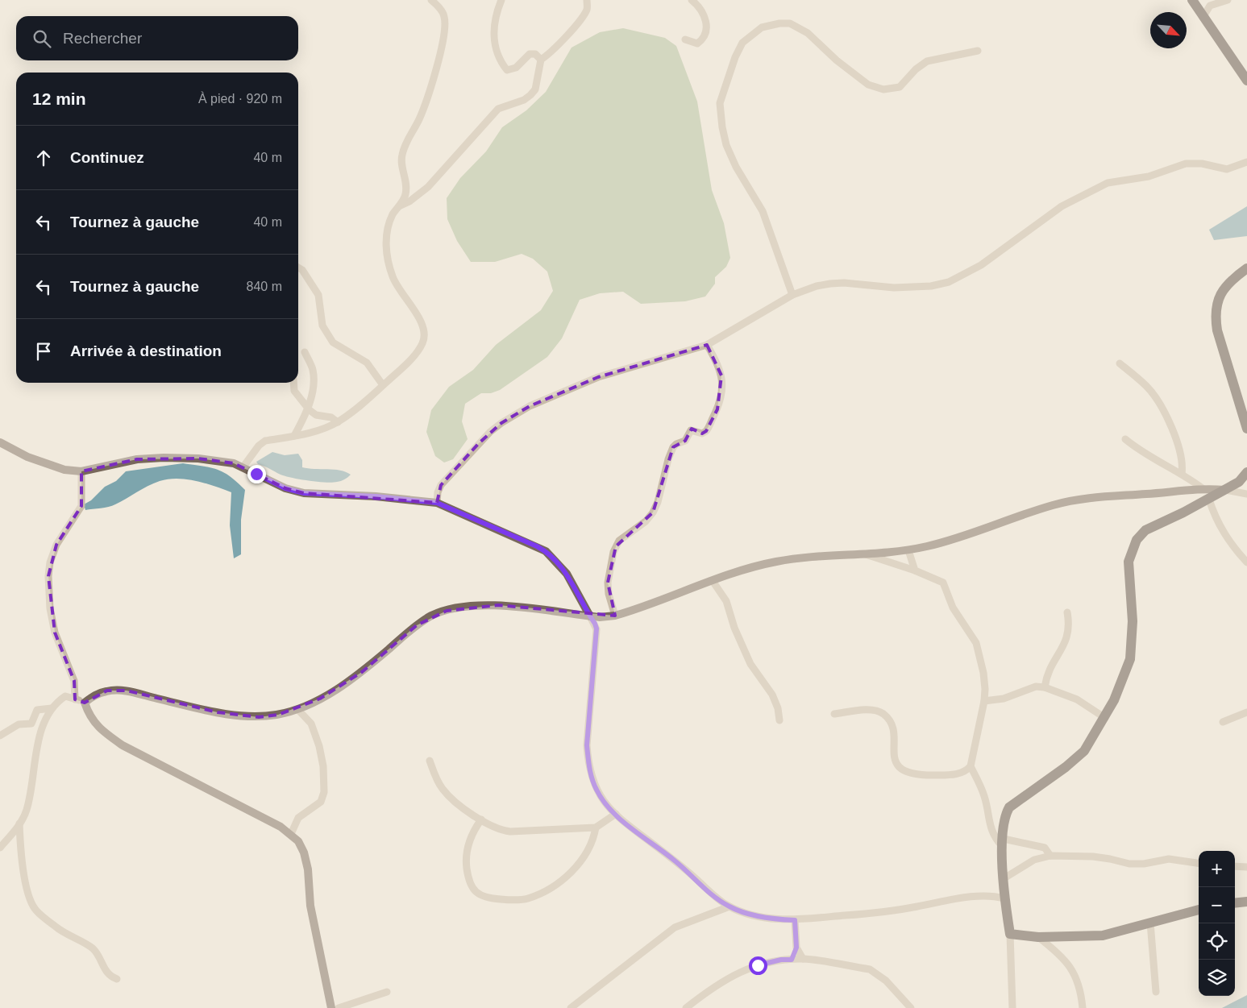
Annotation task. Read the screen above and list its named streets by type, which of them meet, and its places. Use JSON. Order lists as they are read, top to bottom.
{
  "north": "bottom right",
  "page": {
    "search": "Rechercher",
    "heading": ["12 min", "À pied · 920 m"],
    "list": [
      ["Continuez", "40 m"],
      ["Tournez à gauche", "40 m"],
      ["Tournez à gauche", "840 m"],
      "Arrivée à destination"
    ],
    "map_buttons": ["+", "−"]
  }
}
